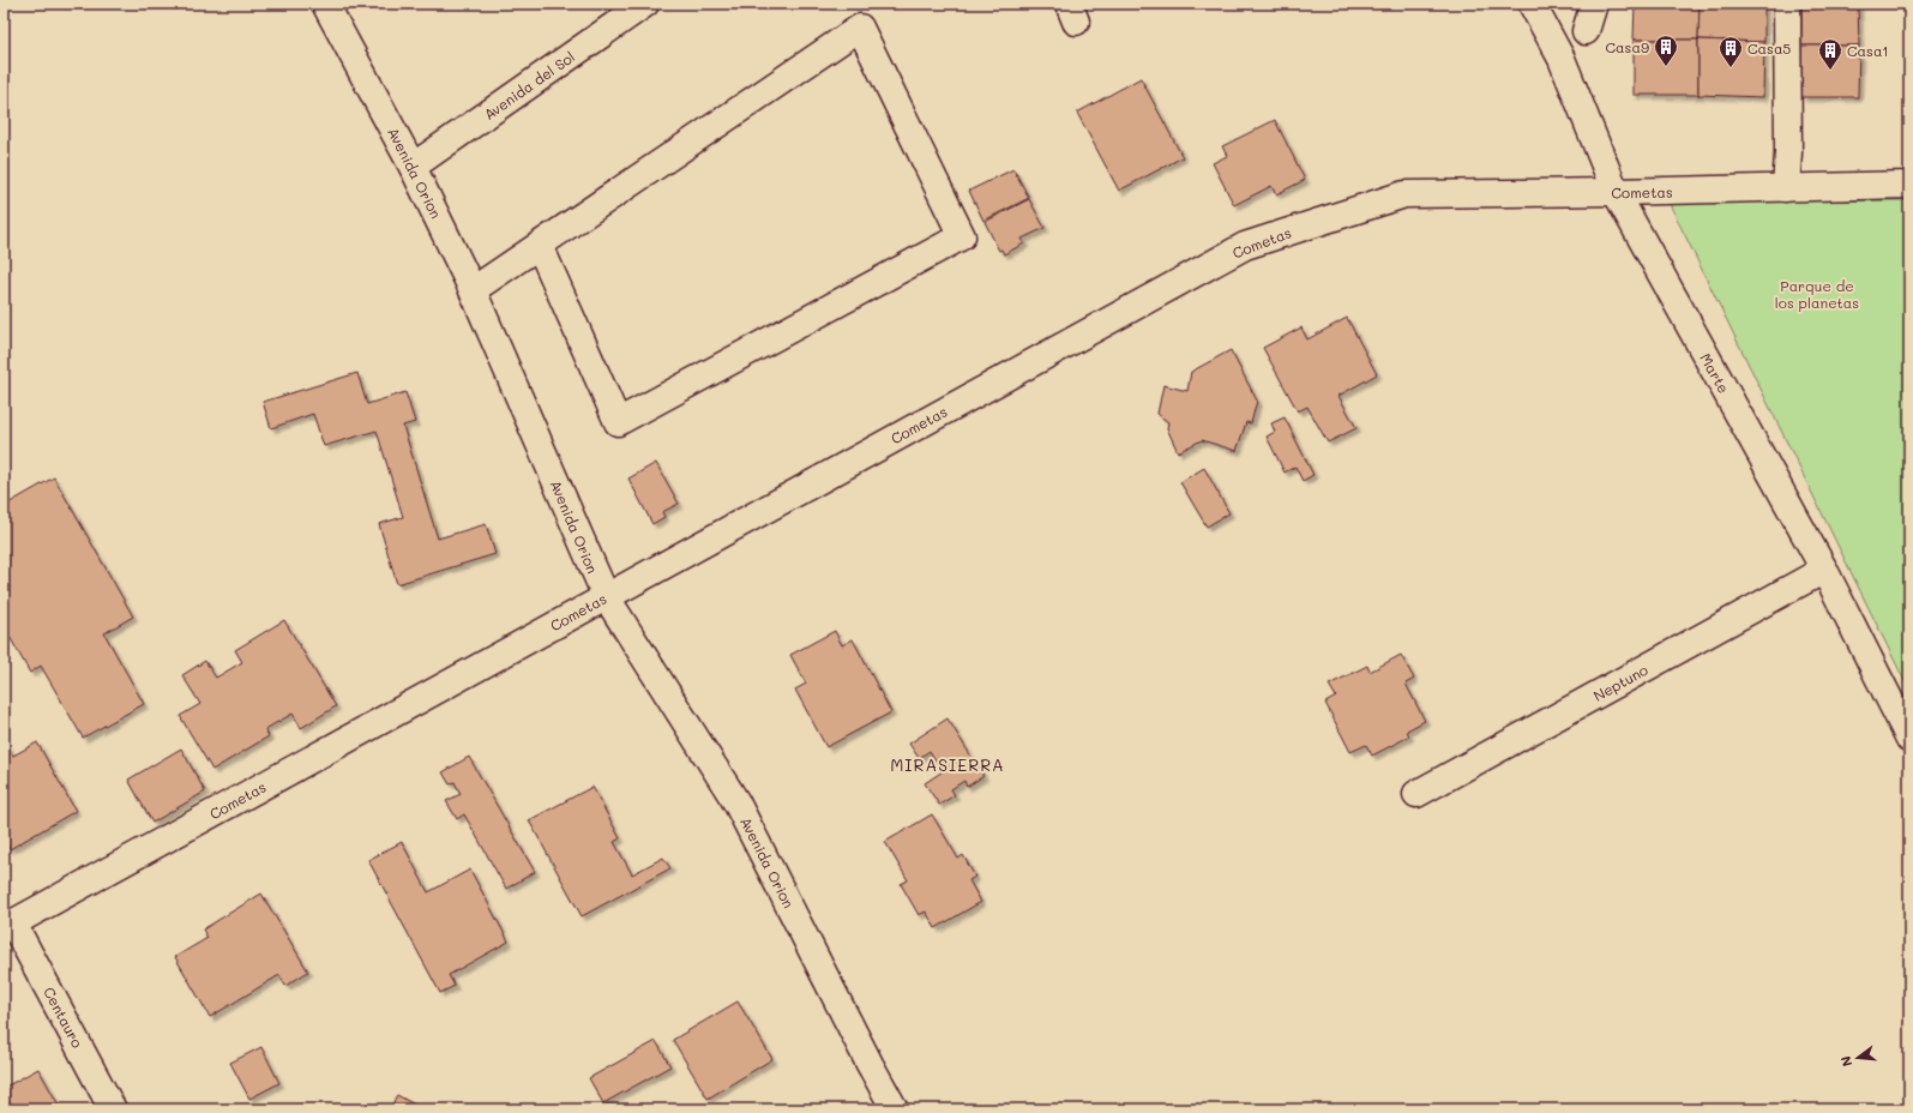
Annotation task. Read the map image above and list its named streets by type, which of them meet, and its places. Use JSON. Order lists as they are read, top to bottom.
{
  "streets": {
    "street": [
      "Avenida del Sol",
      "Avenida Orion",
      "Cometas",
      "Marte",
      "Neptuno",
      "Centauro"
    ]
  },
  "crossings": [
    ["Avenida del Sol", "Avenida Orion"],
    ["Avenida Orion", "Cometas"],
    ["Cometas", "Marte"],
    ["Cometas", "Centauro"],
    ["Marte", "Neptuno"]
  ],
  "districts": ["MIRASIERRA"],
  "parks": ["Parque de los planetas"],
  "places": {
    "building": ["Casa9", "Casa5", "Casa1"]
  },
  "north": "left"
}
